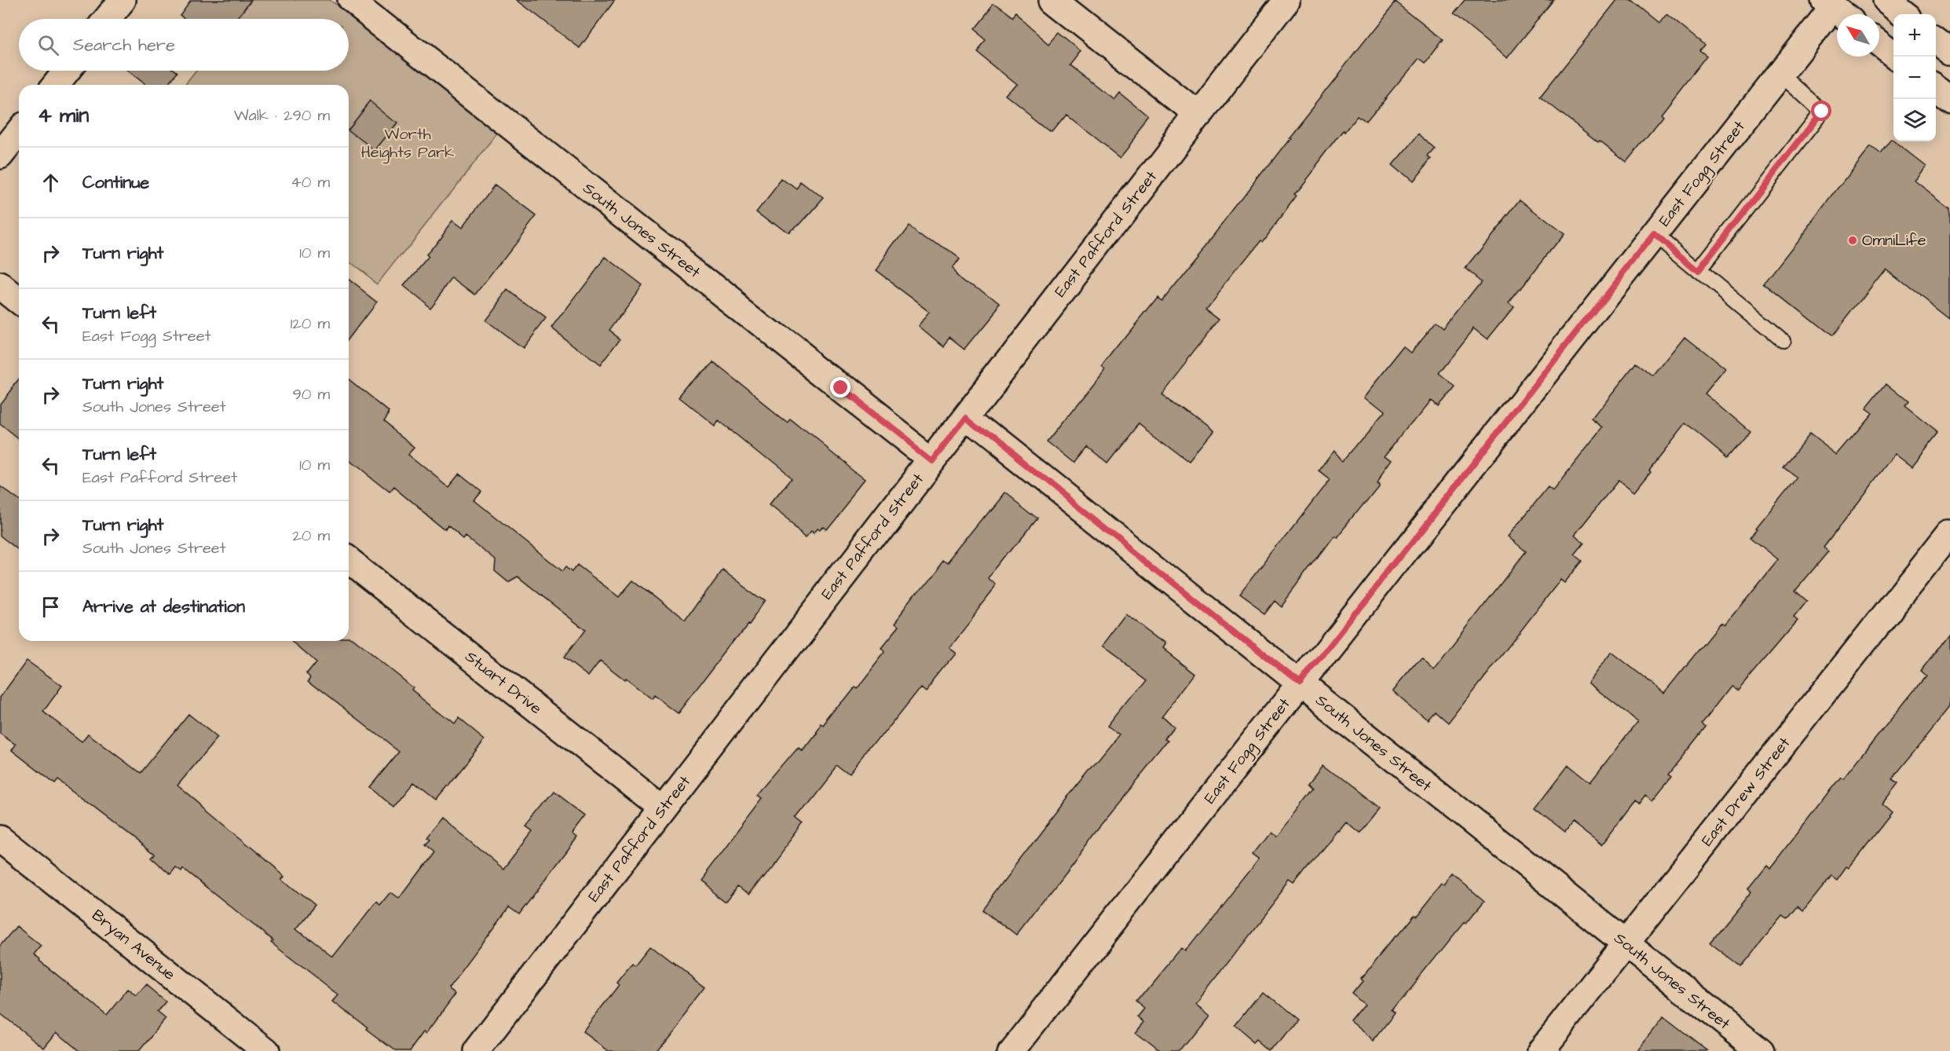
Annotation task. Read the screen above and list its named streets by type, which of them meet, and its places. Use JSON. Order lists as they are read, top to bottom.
{
  "streets": {
    "main road": [
      "East Fogg Street",
      "South Jones Street",
      "East Pafford Street",
      "Stuart Drive",
      "East Drew Street",
      "Bryan Avenue"
    ]
  },
  "crossings": [
    ["East Fogg Street", "South Jones Street"],
    ["South Jones Street", "East Pafford Street"],
    ["South Jones Street", "East Drew Street"],
    ["East Pafford Street", "Stuart Drive"]
  ],
  "parks": ["Worth Heights Park"],
  "places": ["OmniLife"],
  "north": "top left",
  "page": {
    "map_buttons": ["+", "−"],
    "search": "Search here",
    "heading": ["4 min", "Walk · 290 m"],
    "list": [
      ["Continue", "40 m"],
      ["Turn right", "10 m"],
      ["Turn left", "East Fogg Street", "120 m"],
      ["Turn right", "South Jones Street", "90 m"],
      ["Turn left", "East Pafford Street", "10 m"],
      ["Turn right", "South Jones Street", "20 m"],
      "Arrive at destination"
    ]
  }
}
